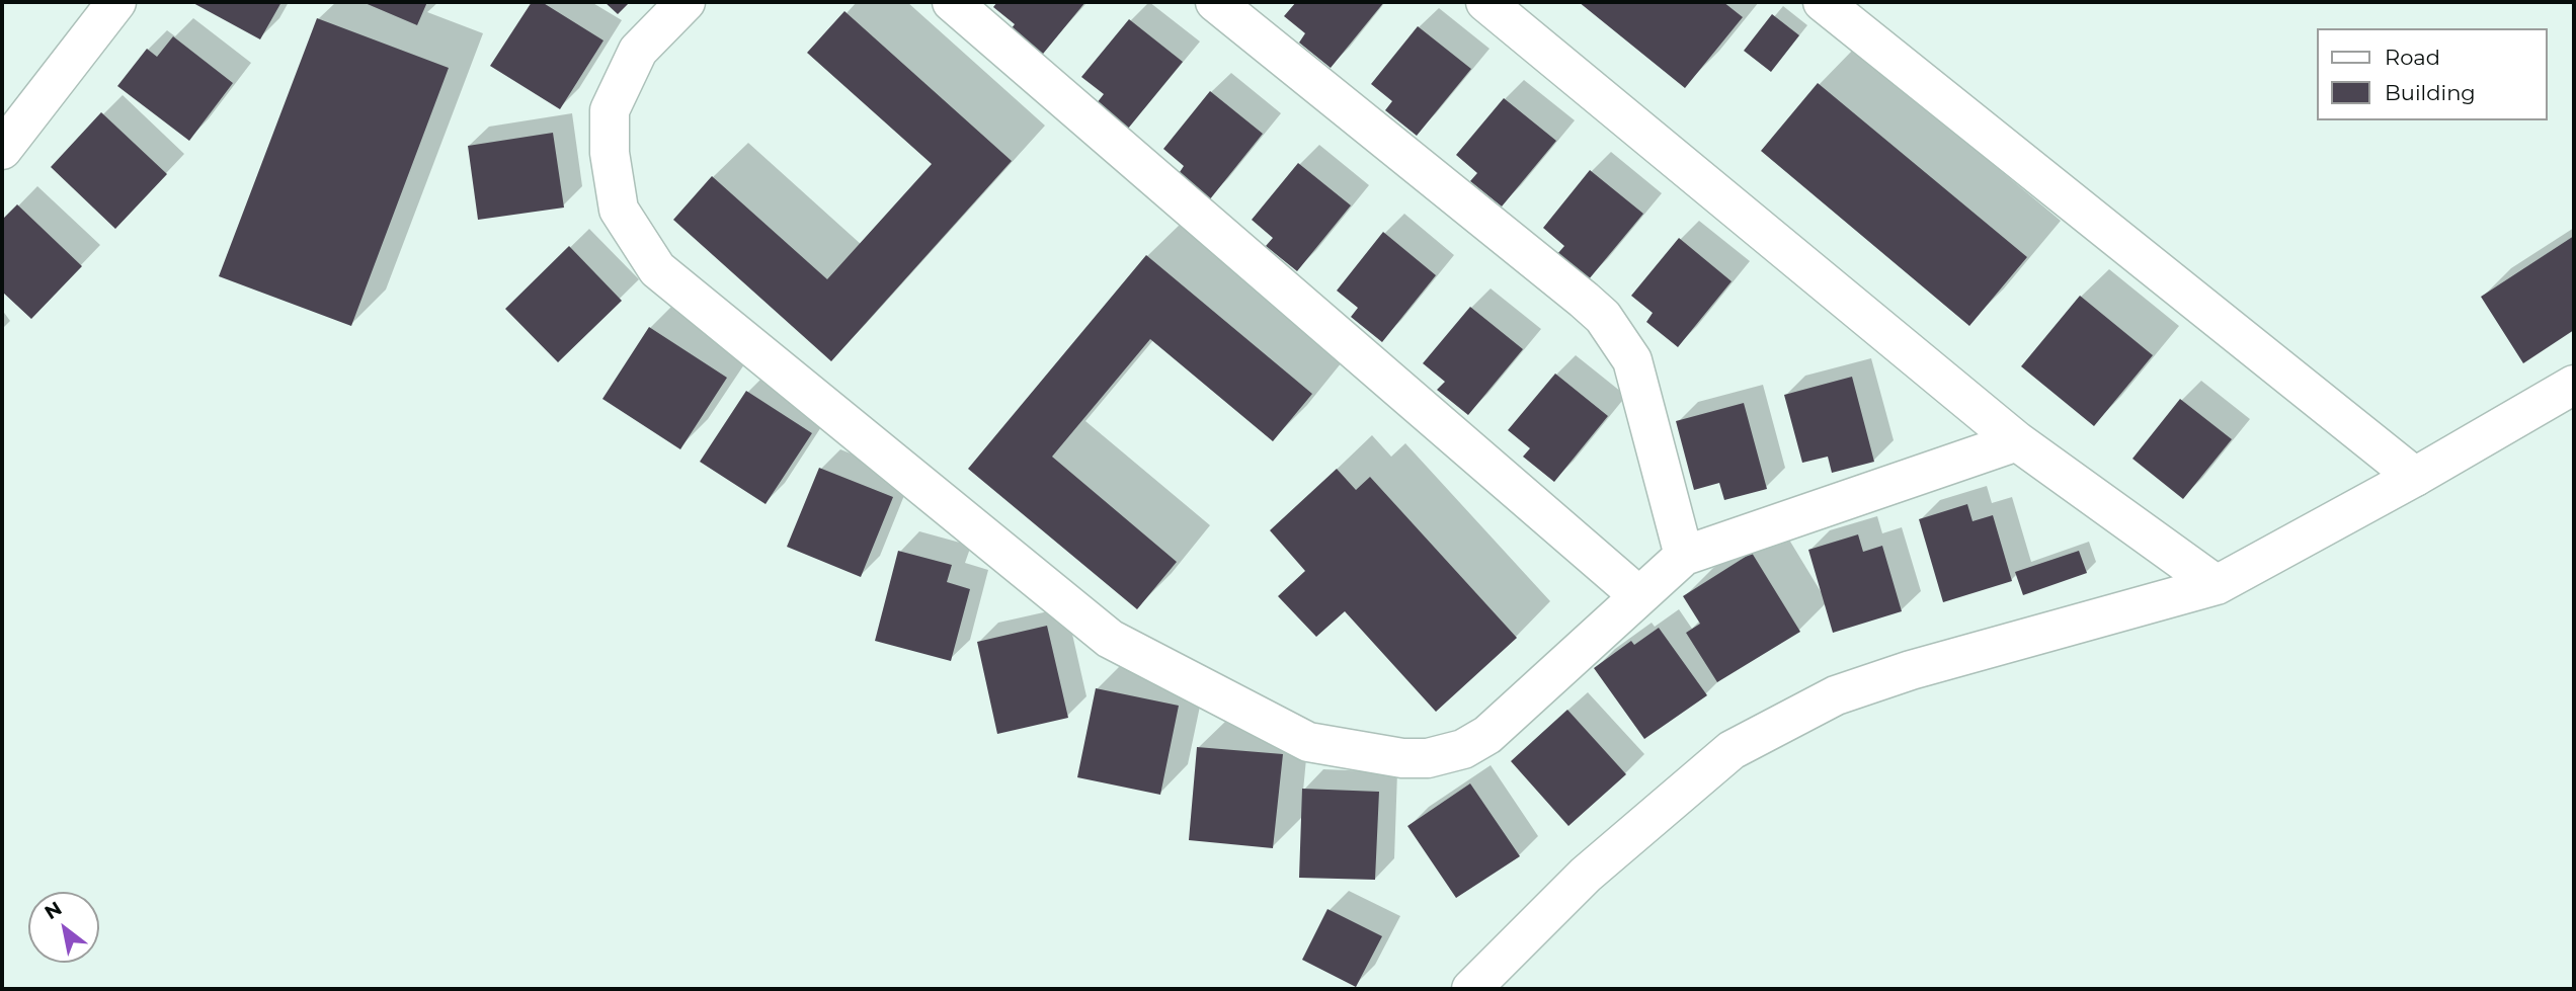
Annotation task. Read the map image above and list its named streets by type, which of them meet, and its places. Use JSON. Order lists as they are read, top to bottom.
{
  "legend": ["Road", "Building"],
  "north": "top left"
}
